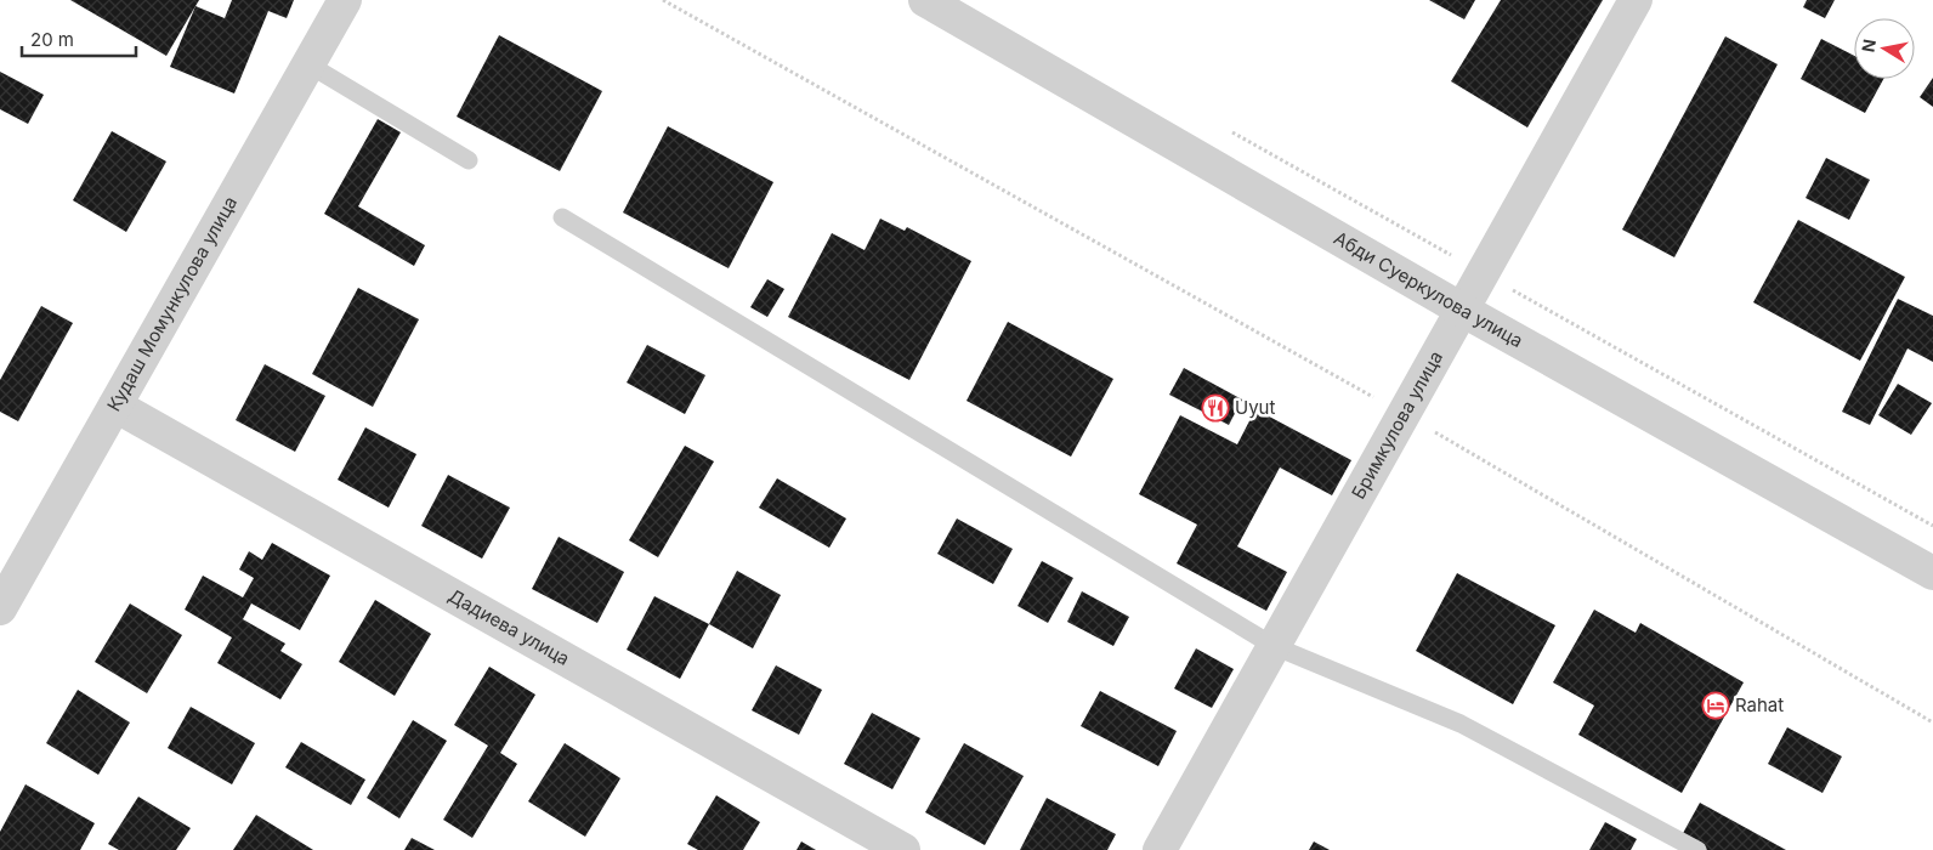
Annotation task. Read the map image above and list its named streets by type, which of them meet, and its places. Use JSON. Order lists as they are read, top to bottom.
{
  "streets": {
    "street": [
      "Абди Суеркулова улица",
      "Кудаш Момункулова улица",
      "Бримкулова улица",
      "Дадиева улица"
    ]
  },
  "crossings": [
    ["Абди Суеркулова улица", "Бримкулова улица"],
    ["Кудаш Момункулова улица", "Дадиева улица"]
  ],
  "places": {
    "restaurant": ["Uyut"],
    "hotel": ["Rahat"]
  },
  "scale_bar": "20 m",
  "north": "left"
}
